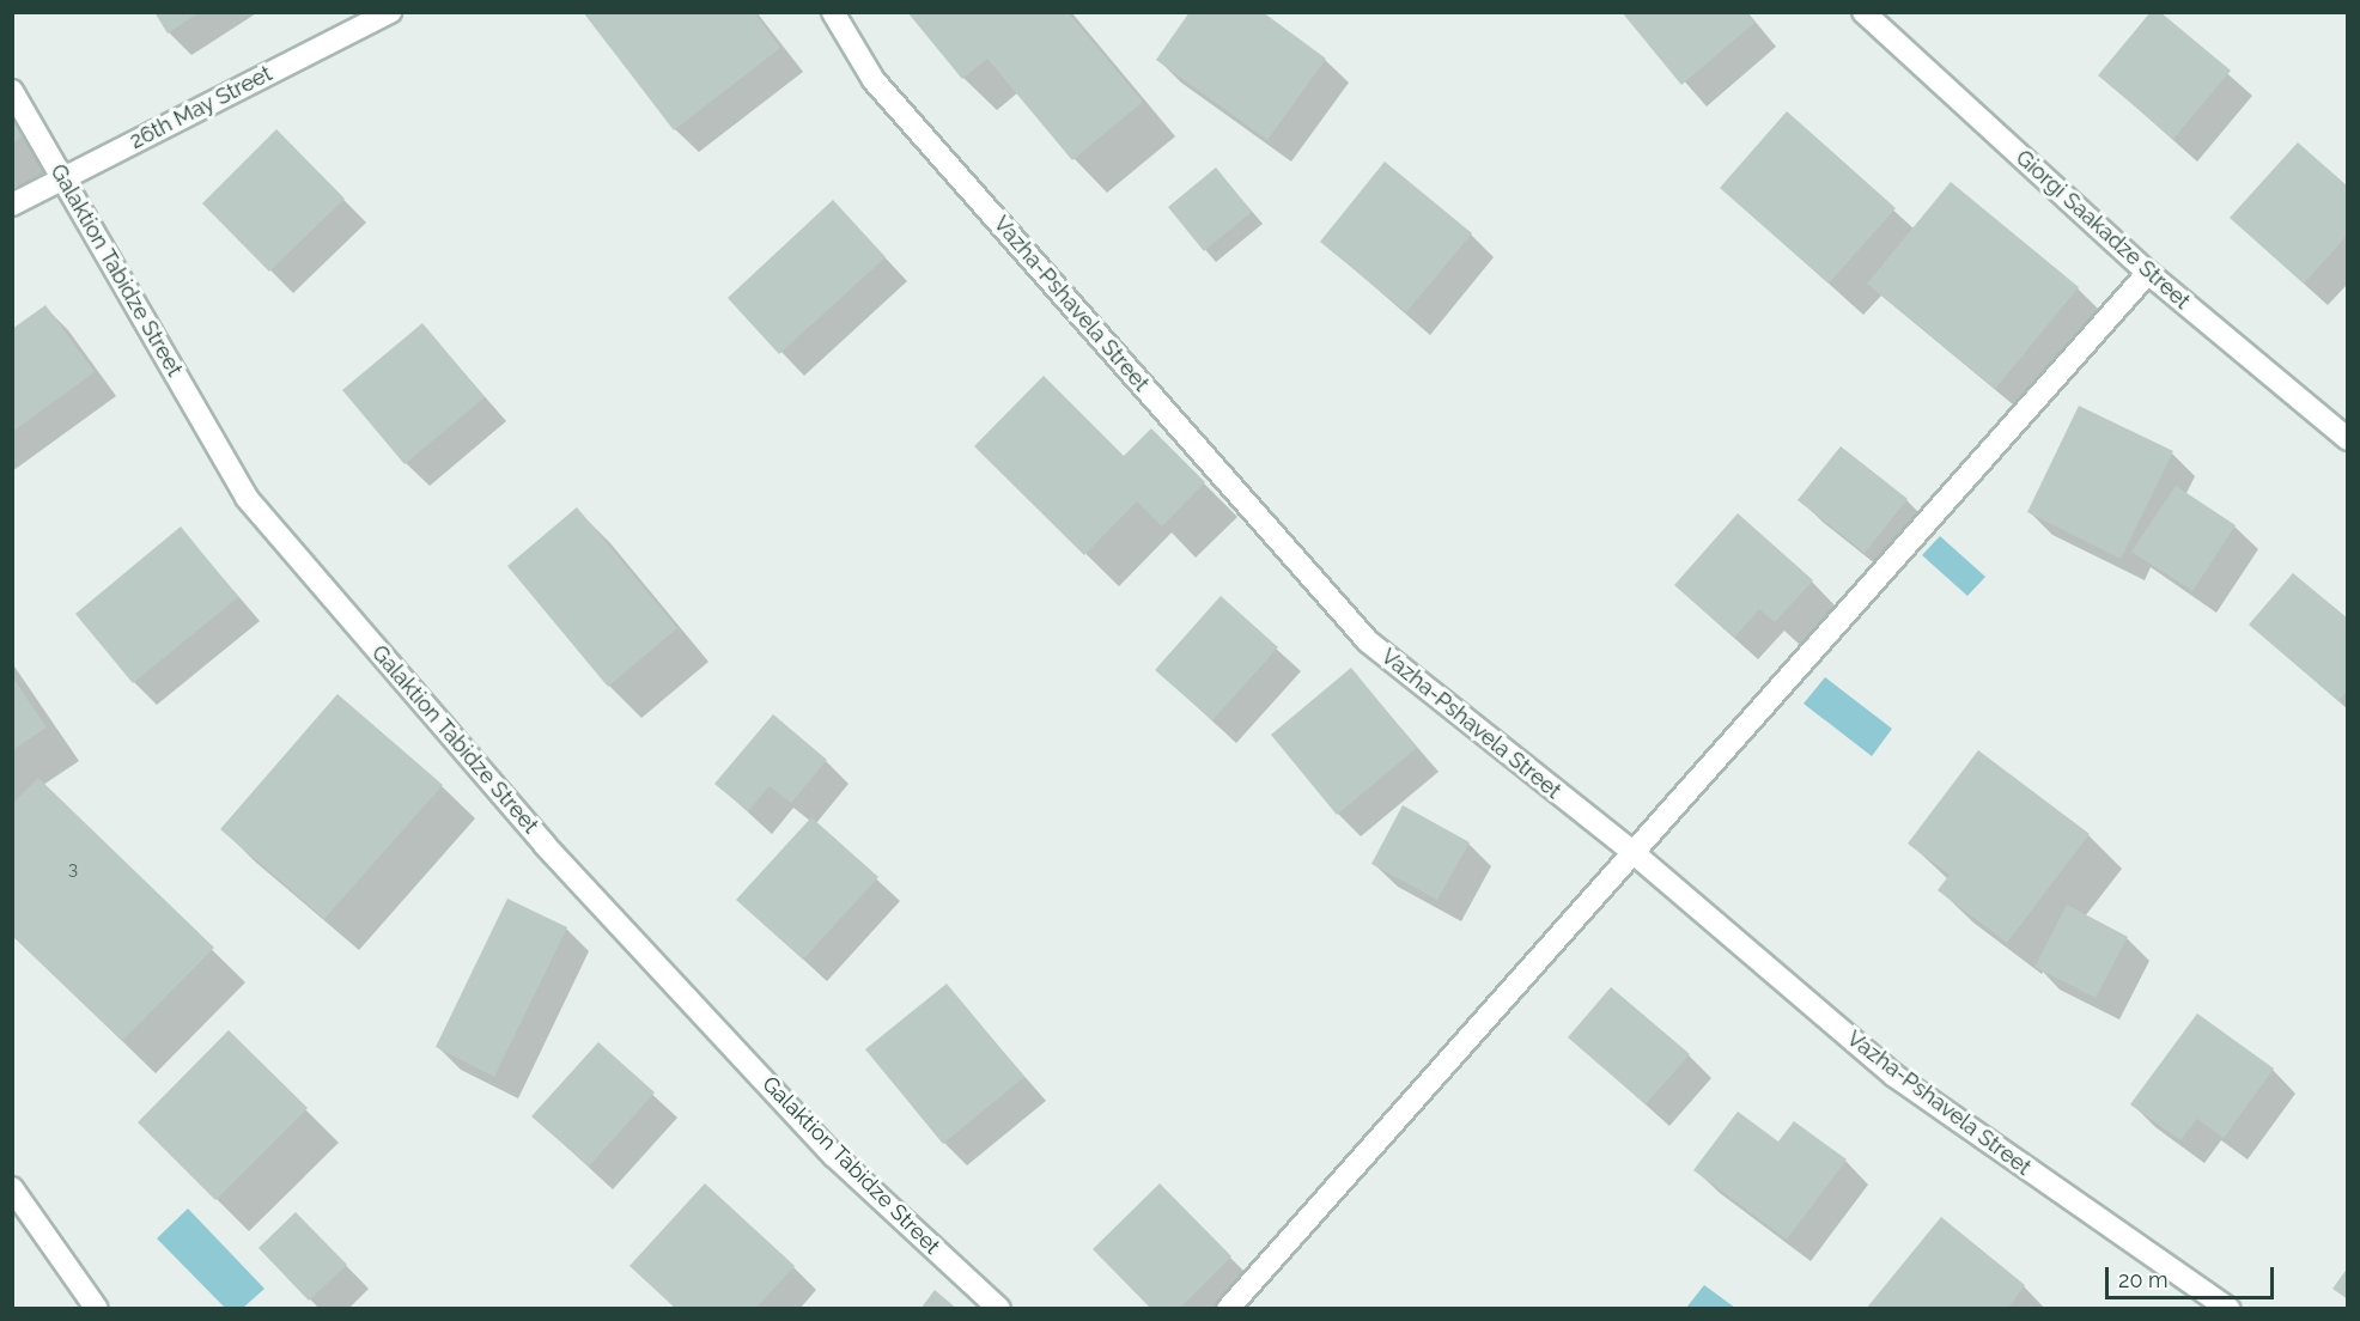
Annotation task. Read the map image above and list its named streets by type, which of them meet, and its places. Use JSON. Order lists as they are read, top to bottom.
{
  "streets": {
    "street": [
      "26th May Street",
      "Giorgi Saakadze Street",
      "Galaktion Tabidze Street",
      "Vazha-Pshavela Street"
    ]
  },
  "crossings": [
    ["26th May Street", "Galaktion Tabidze Street"]
  ],
  "house_numbers": ["3"],
  "scale_bar": "20 m"
}
